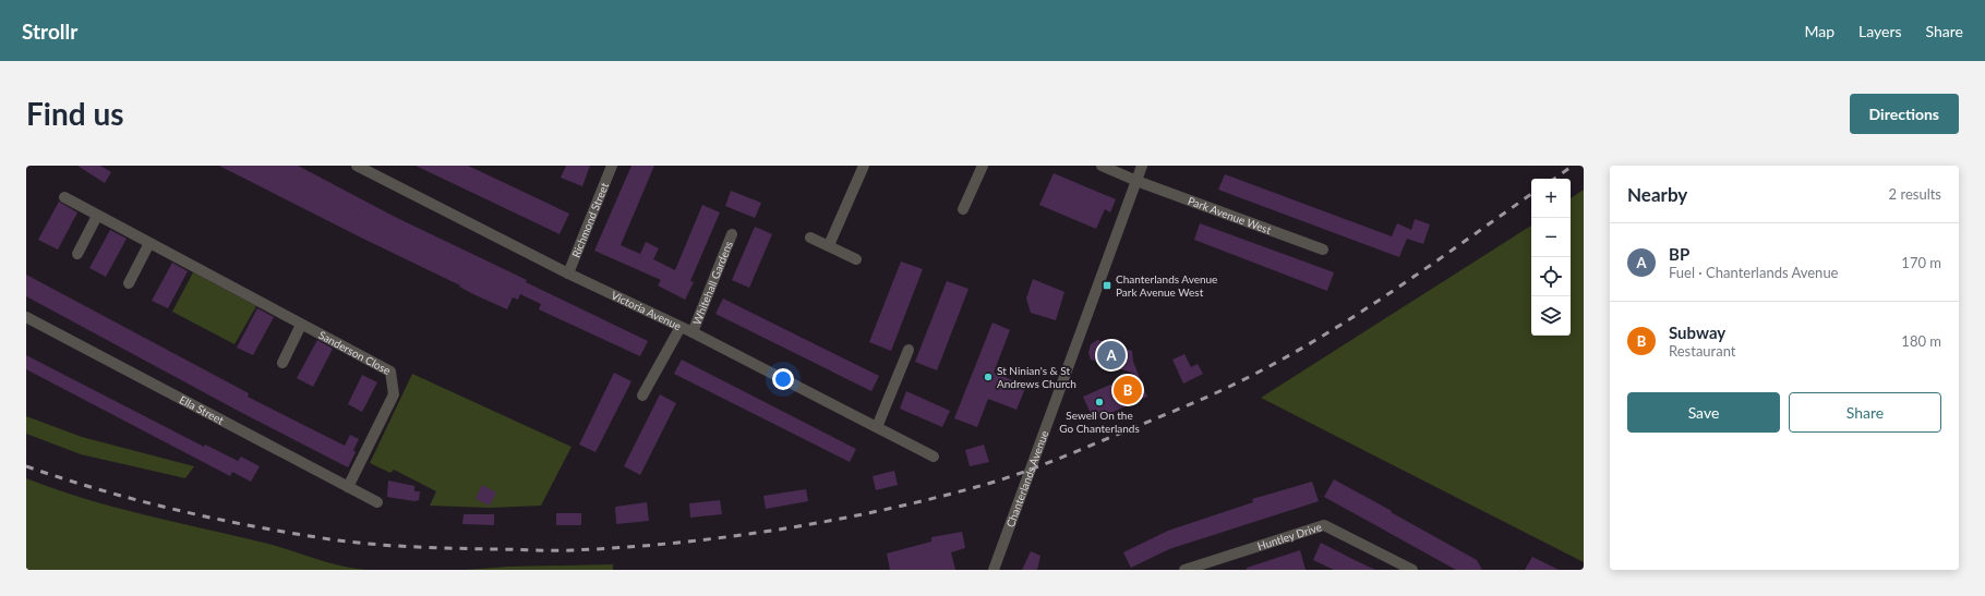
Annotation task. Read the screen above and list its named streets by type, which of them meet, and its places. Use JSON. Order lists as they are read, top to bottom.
{
  "streets": {
    "street": [
      "Park Avenue West",
      "Richmond Street",
      "Whitehall Gardens",
      "Victoria Avenue",
      "Sanderson Close",
      "Ella Street",
      "Chanterlands Avenue",
      "Huntley Drive"
    ]
  },
  "crossings": [
    ["Park Avenue West", "Chanterlands Avenue"],
    ["Richmond Street", "Victoria Avenue"],
    ["Whitehall Gardens", "Victoria Avenue"],
    ["Sanderson Close", "Ella Street"]
  ],
  "places": {
    "transit": ["Chanterlands Avenue Park Avenue West"],
    "other": ["St Ninian's & St Andrews Church", "Sewell On the Go Chanterlands"]
  },
  "page": {
    "header": "Strollr",
    "nav": ["Map", "Layers", "Share"],
    "buttons": [
      "Directions",
      ["Save", "Share"]
    ],
    "title": "Find us",
    "heading": ["Nearby", "2 results"],
    "map_buttons": ["+", "−"],
    "list": [
      {
        "mark": "A",
        "name": "BP",
        "note": "Fuel · Chanterlands Avenue",
        "value": "170 m"
      },
      {
        "mark": "B",
        "name": "Subway",
        "note": "Restaurant",
        "value": "180 m"
      }
    ],
    "pins": ["A", "B"]
  }
}
